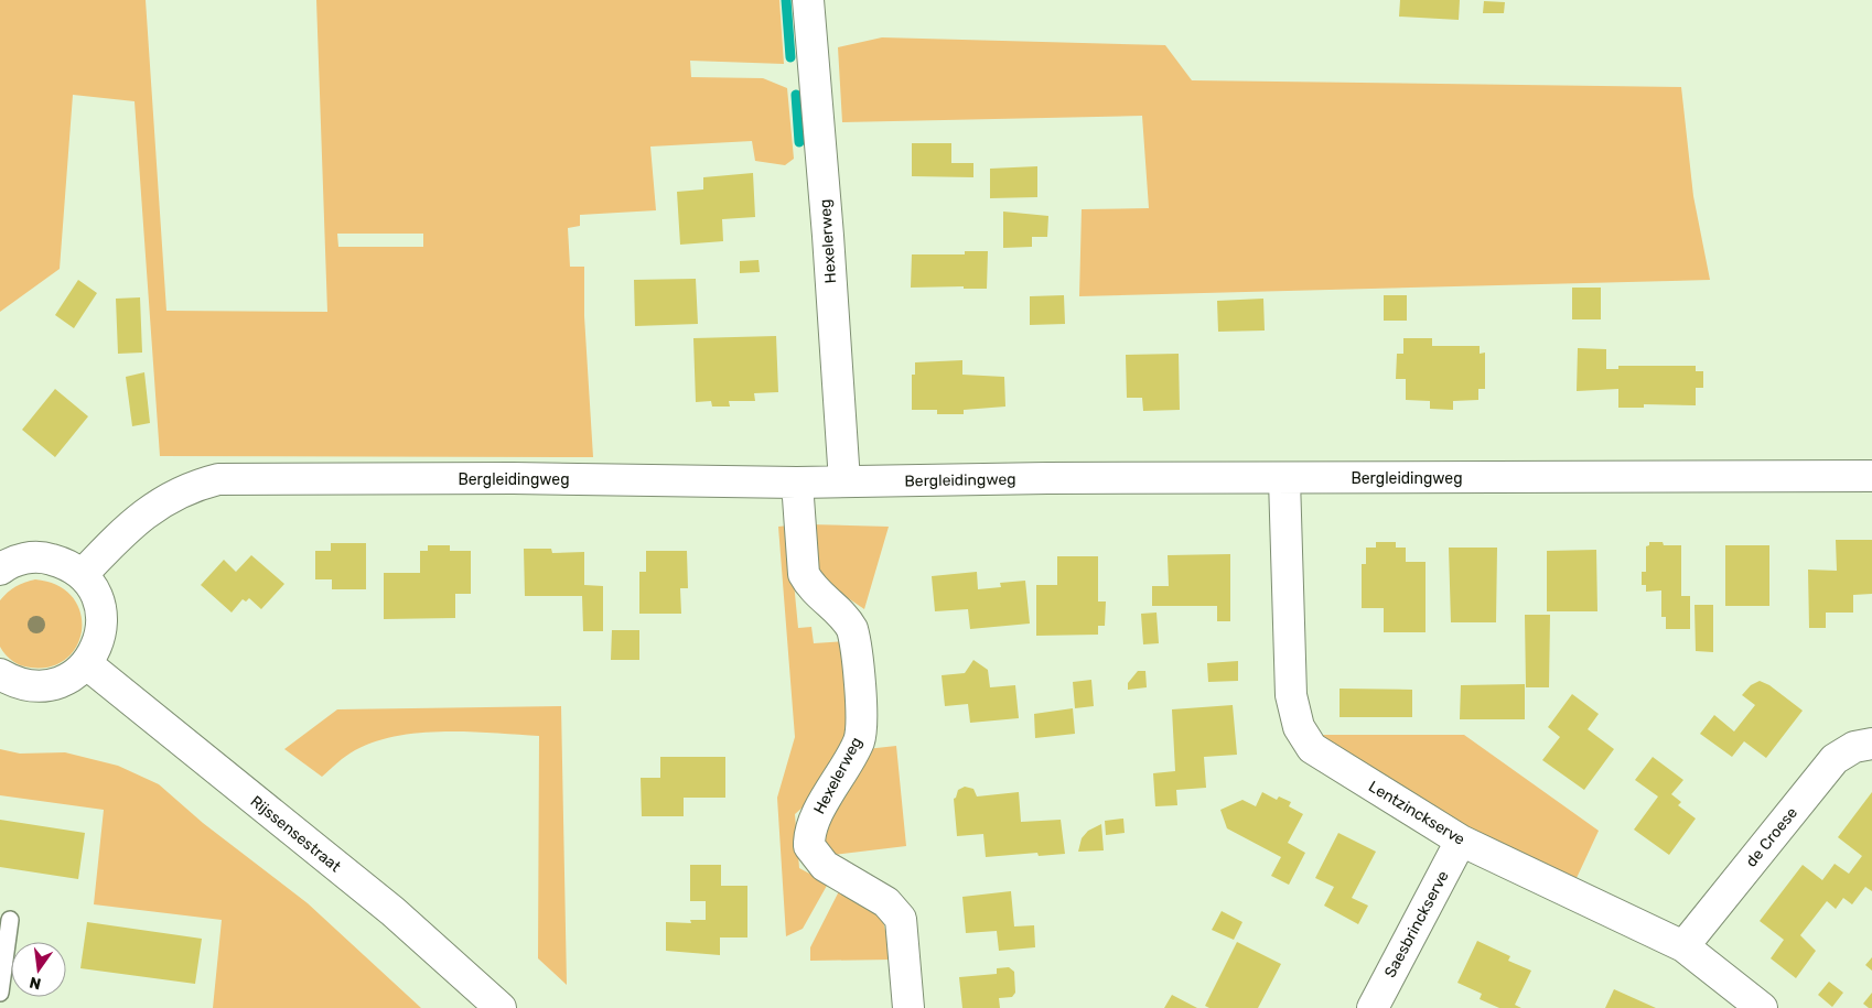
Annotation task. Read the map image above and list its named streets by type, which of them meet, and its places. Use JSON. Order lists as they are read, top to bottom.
{
  "streets": {
    "street": [
      "Hexelerweg",
      "Bergleidingweg",
      "Lentzinckserve",
      "Rijssensestraat",
      "de Croese",
      "Saesbrinckserve"
    ]
  },
  "crossings": [
    ["Hexelerweg", "Bergleidingweg"],
    ["Bergleidingweg", "Lentzinckserve"],
    ["Lentzinckserve", "de Croese"],
    ["Lentzinckserve", "Saesbrinckserve"]
  ],
  "north": "bottom"
}
